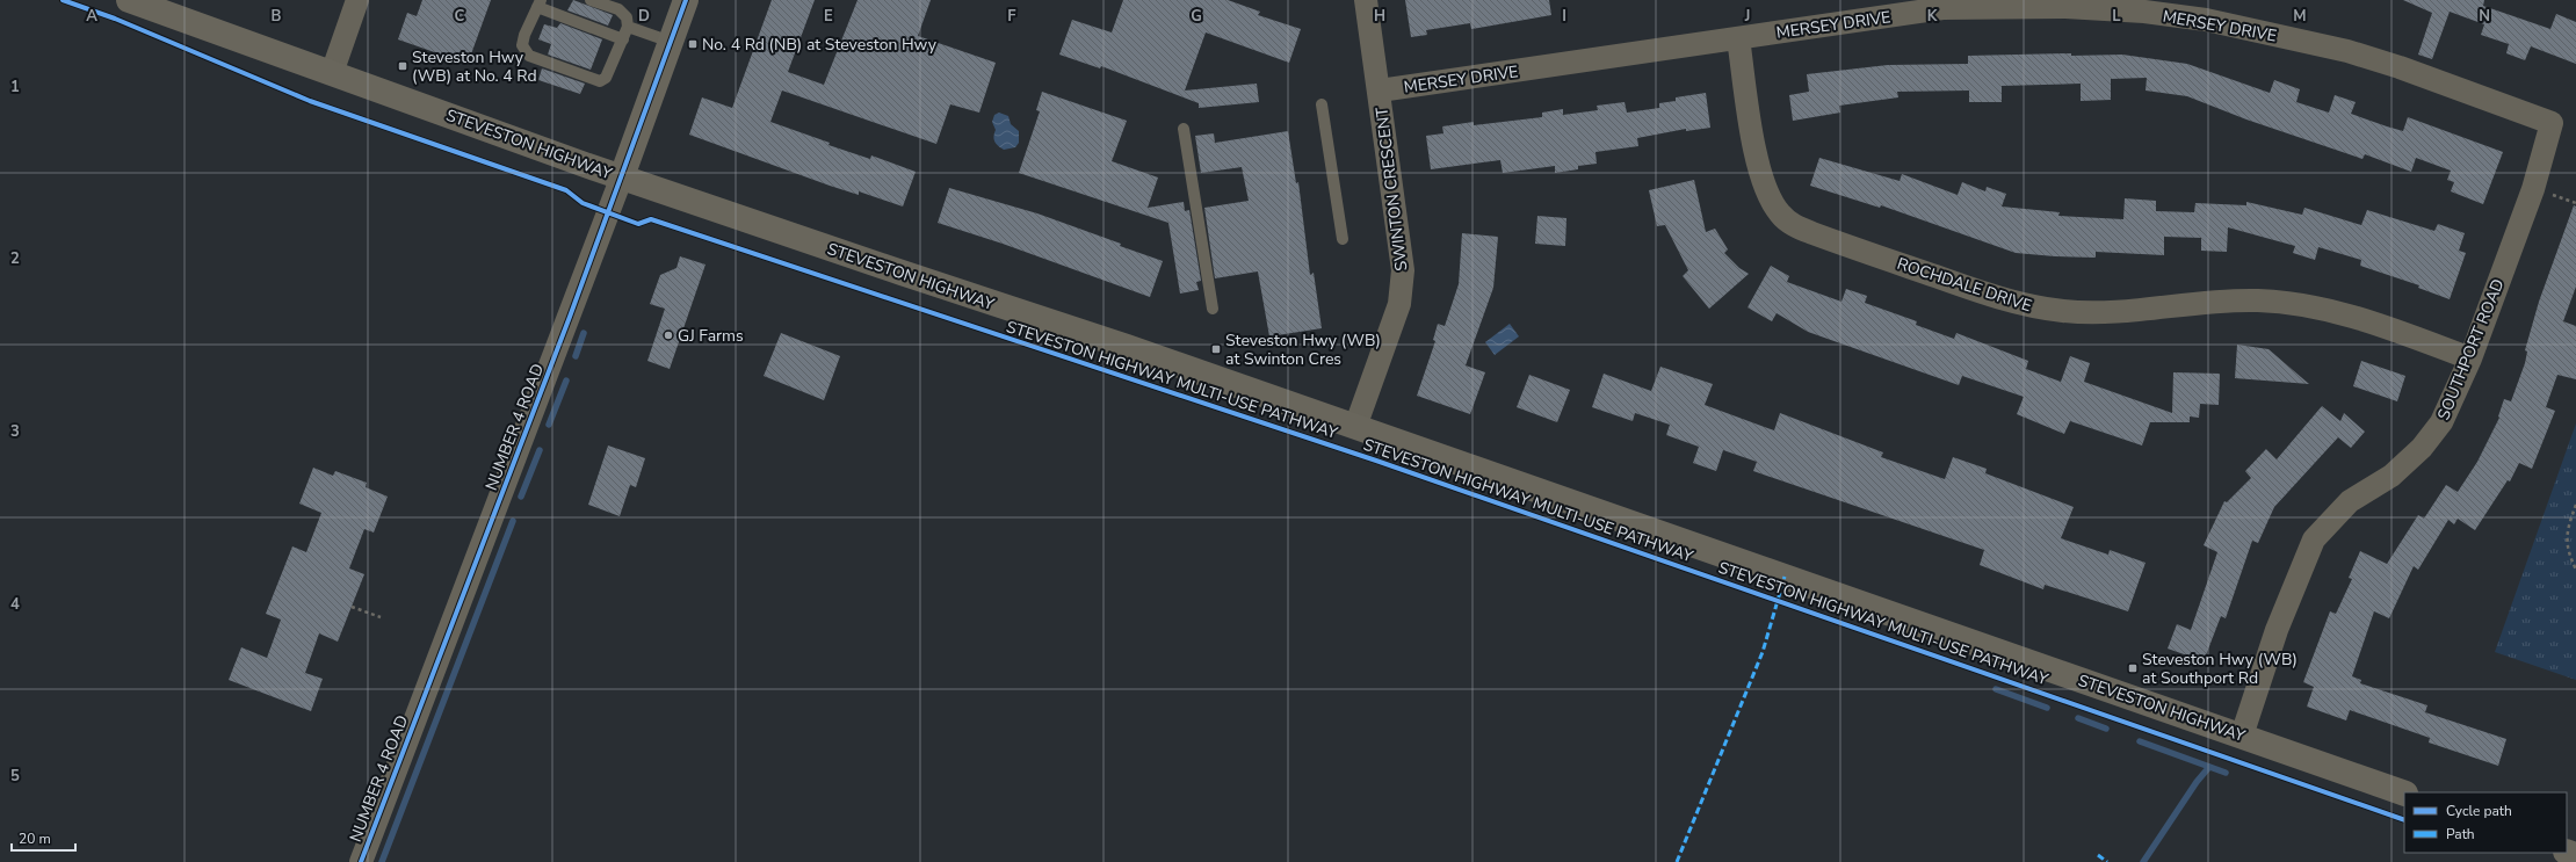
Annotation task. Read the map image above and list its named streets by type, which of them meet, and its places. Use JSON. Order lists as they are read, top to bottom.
{
  "streets": {
    "main road": ["STEVESTON HIGHWAY", "NUMBER 4 ROAD"],
    "street": [
      "MERSEY DRIVE",
      "SWINTON CRESCENT",
      "ROCHDALE DRIVE",
      "SOUTHPORT ROAD"
    ],
    "cycle path": ["STEVESTON HIGHWAY MULTI-USE PATHWAY"]
  },
  "crossings": [
    ["MERSEY DRIVE", "SWINTON CRESCENT"],
    ["MERSEY DRIVE", "ROCHDALE DRIVE"],
    ["MERSEY DRIVE", "SOUTHPORT ROAD"],
    ["STEVESTON HIGHWAY", "SWINTON CRESCENT"],
    ["STEVESTON HIGHWAY", "SOUTHPORT ROAD"],
    ["STEVESTON HIGHWAY", "NUMBER 4 ROAD"],
    ["ROCHDALE DRIVE", "SOUTHPORT ROAD"]
  ],
  "places": {
    "transit": [
      "No. 4 Rd (NB) at Steveston Hwy",
      "Steveston Hwy (WB) at No. 4 Rd",
      "Steveston Hwy (WB) at Swinton Cres",
      "Steveston Hwy (WB) at Southport Rd"
    ],
    "other": ["GJ Farms"]
  },
  "legend": ["Cycle path", "Path"],
  "scale_bar": "20 m",
  "grid": {
    "columns": [
      "A",
      "B",
      "C",
      "D",
      "E",
      "F",
      "G",
      "H",
      "I",
      "J",
      "K",
      "L",
      "M",
      "N"
    ],
    "rows": [
      "1",
      "2",
      "3",
      "4",
      "5"
    ]
  }
}
